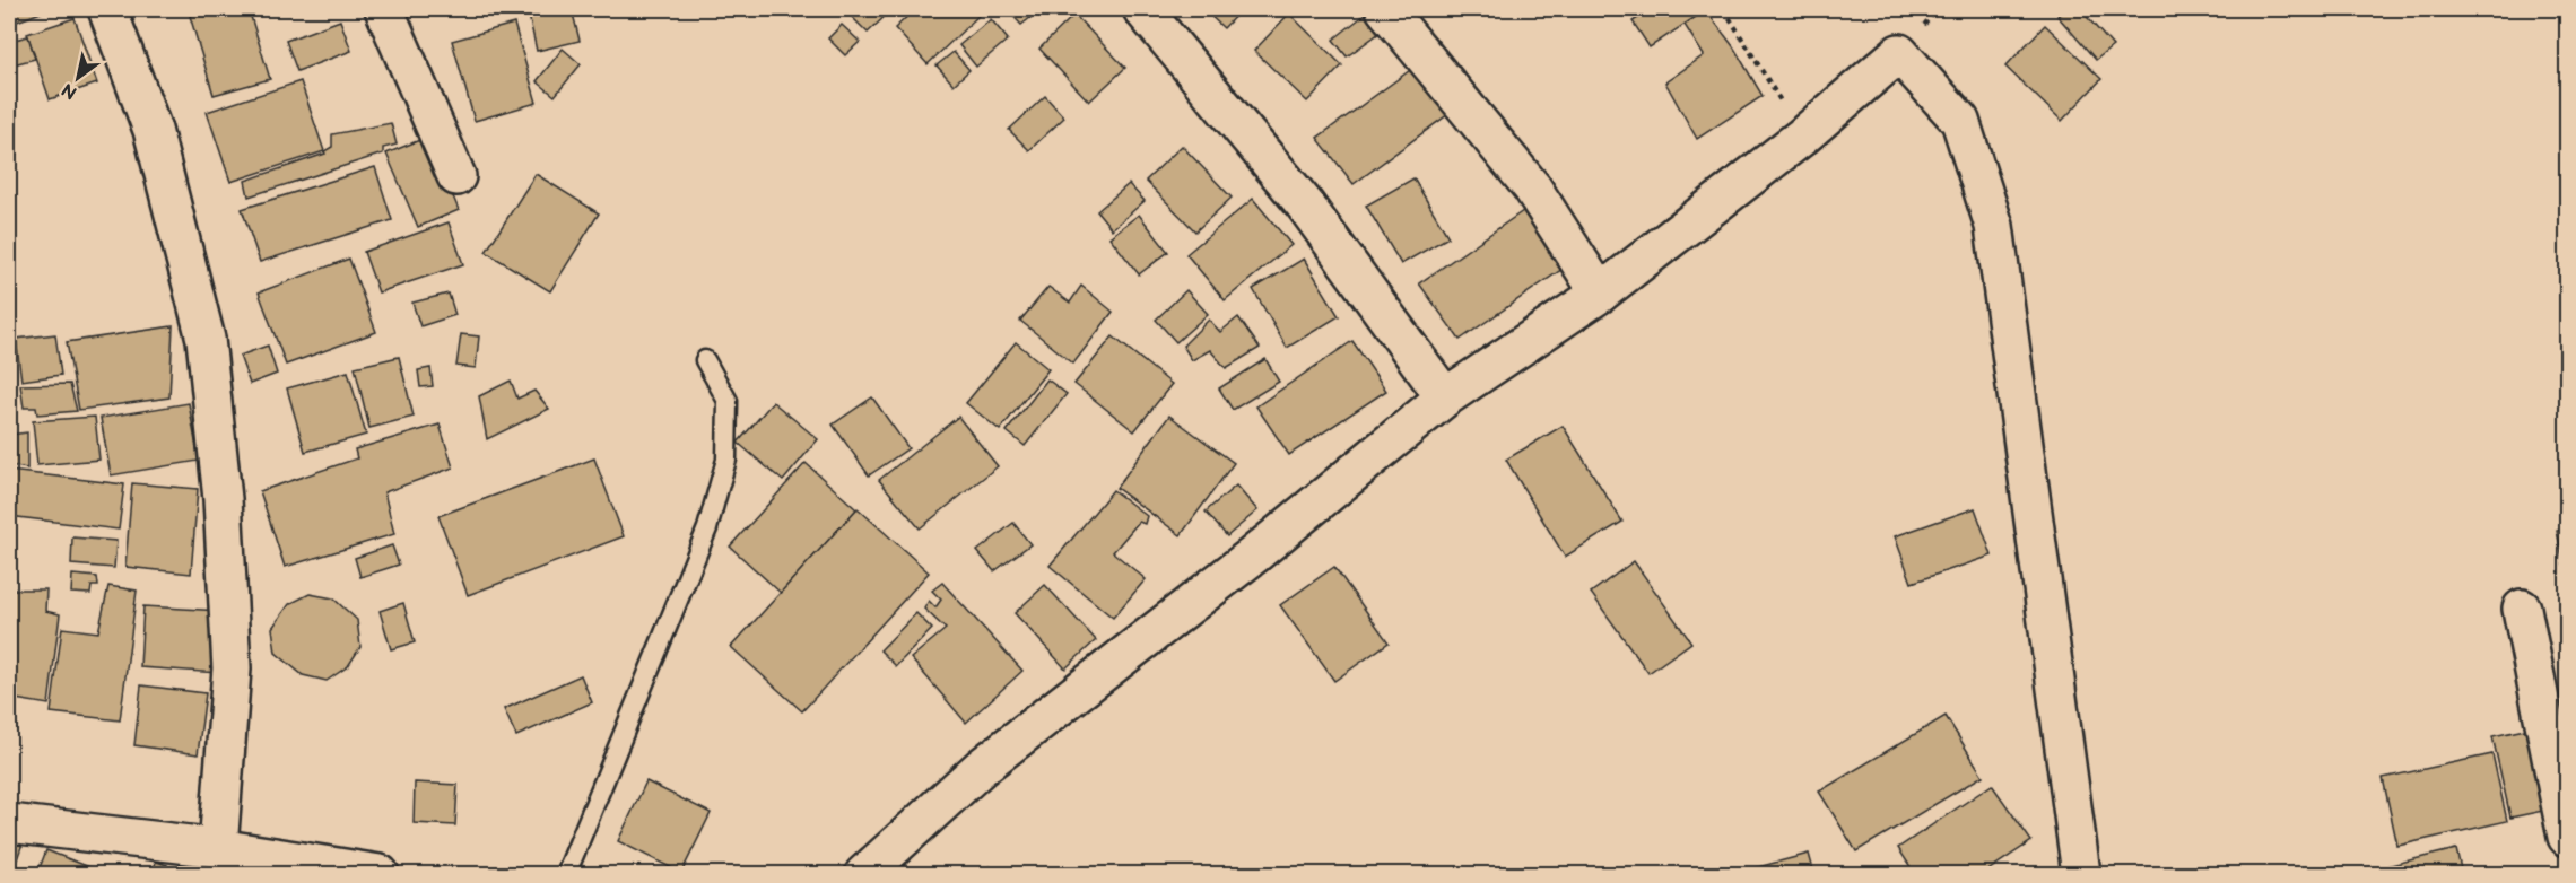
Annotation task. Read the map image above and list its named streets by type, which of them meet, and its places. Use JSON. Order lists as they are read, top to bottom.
{
  "north": "bottom left"
}
